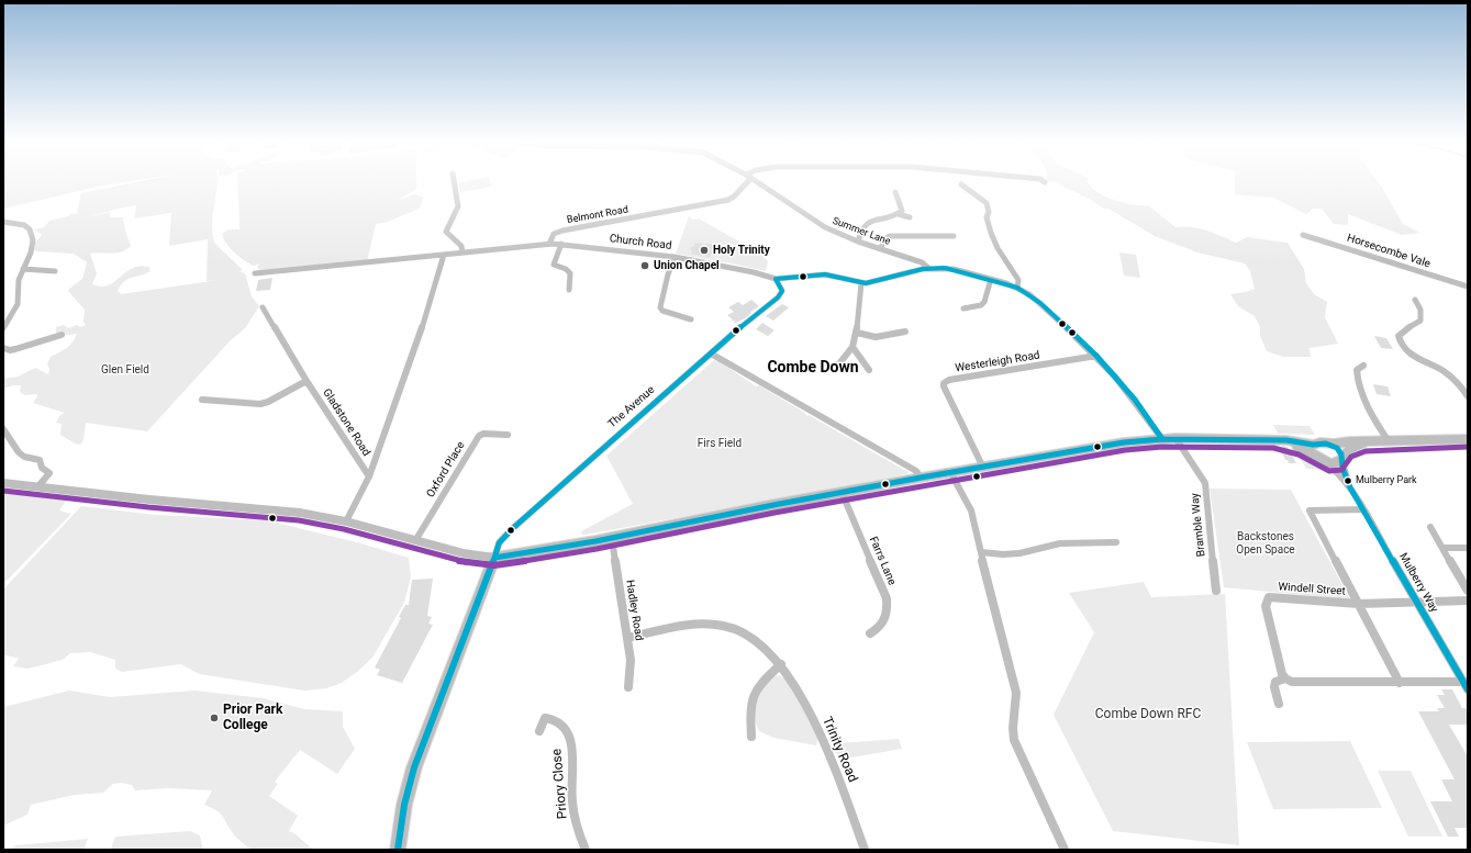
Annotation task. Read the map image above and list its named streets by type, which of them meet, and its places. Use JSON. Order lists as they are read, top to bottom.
{
  "streets": {
    "street": [
      "Belmont Road",
      "Summer Lane",
      "Church Road",
      "Horsecombe Vale",
      "Westerleigh Road",
      "The Avenue",
      "Gladstone Road",
      "Oxford Place",
      "Bramble Way",
      "Farrs Lane",
      "Mulberry Way",
      "Windell Street",
      "Hadley Road",
      "Trinity Road",
      "Priory Close"
    ]
  },
  "crossings": [
    ["Belmont Road", "Church Road"],
    ["Summer Lane", "Church Road"],
    ["Church Road", "Westerleigh Road"],
    ["Church Road", "The Avenue"],
    ["Mulberry Way", "Windell Street"],
    ["Hadley Road", "Trinity Road"]
  ],
  "districts": ["Combe Down"],
  "parks": [
    "Glen Field",
    "Firs Field",
    "Backstones Open Space",
    "Combe Down RFC"
  ],
  "places": [
    "Holy Trinity",
    "Union Chapel",
    "Mulberry Park",
    "Prior Park College"
  ]
}
